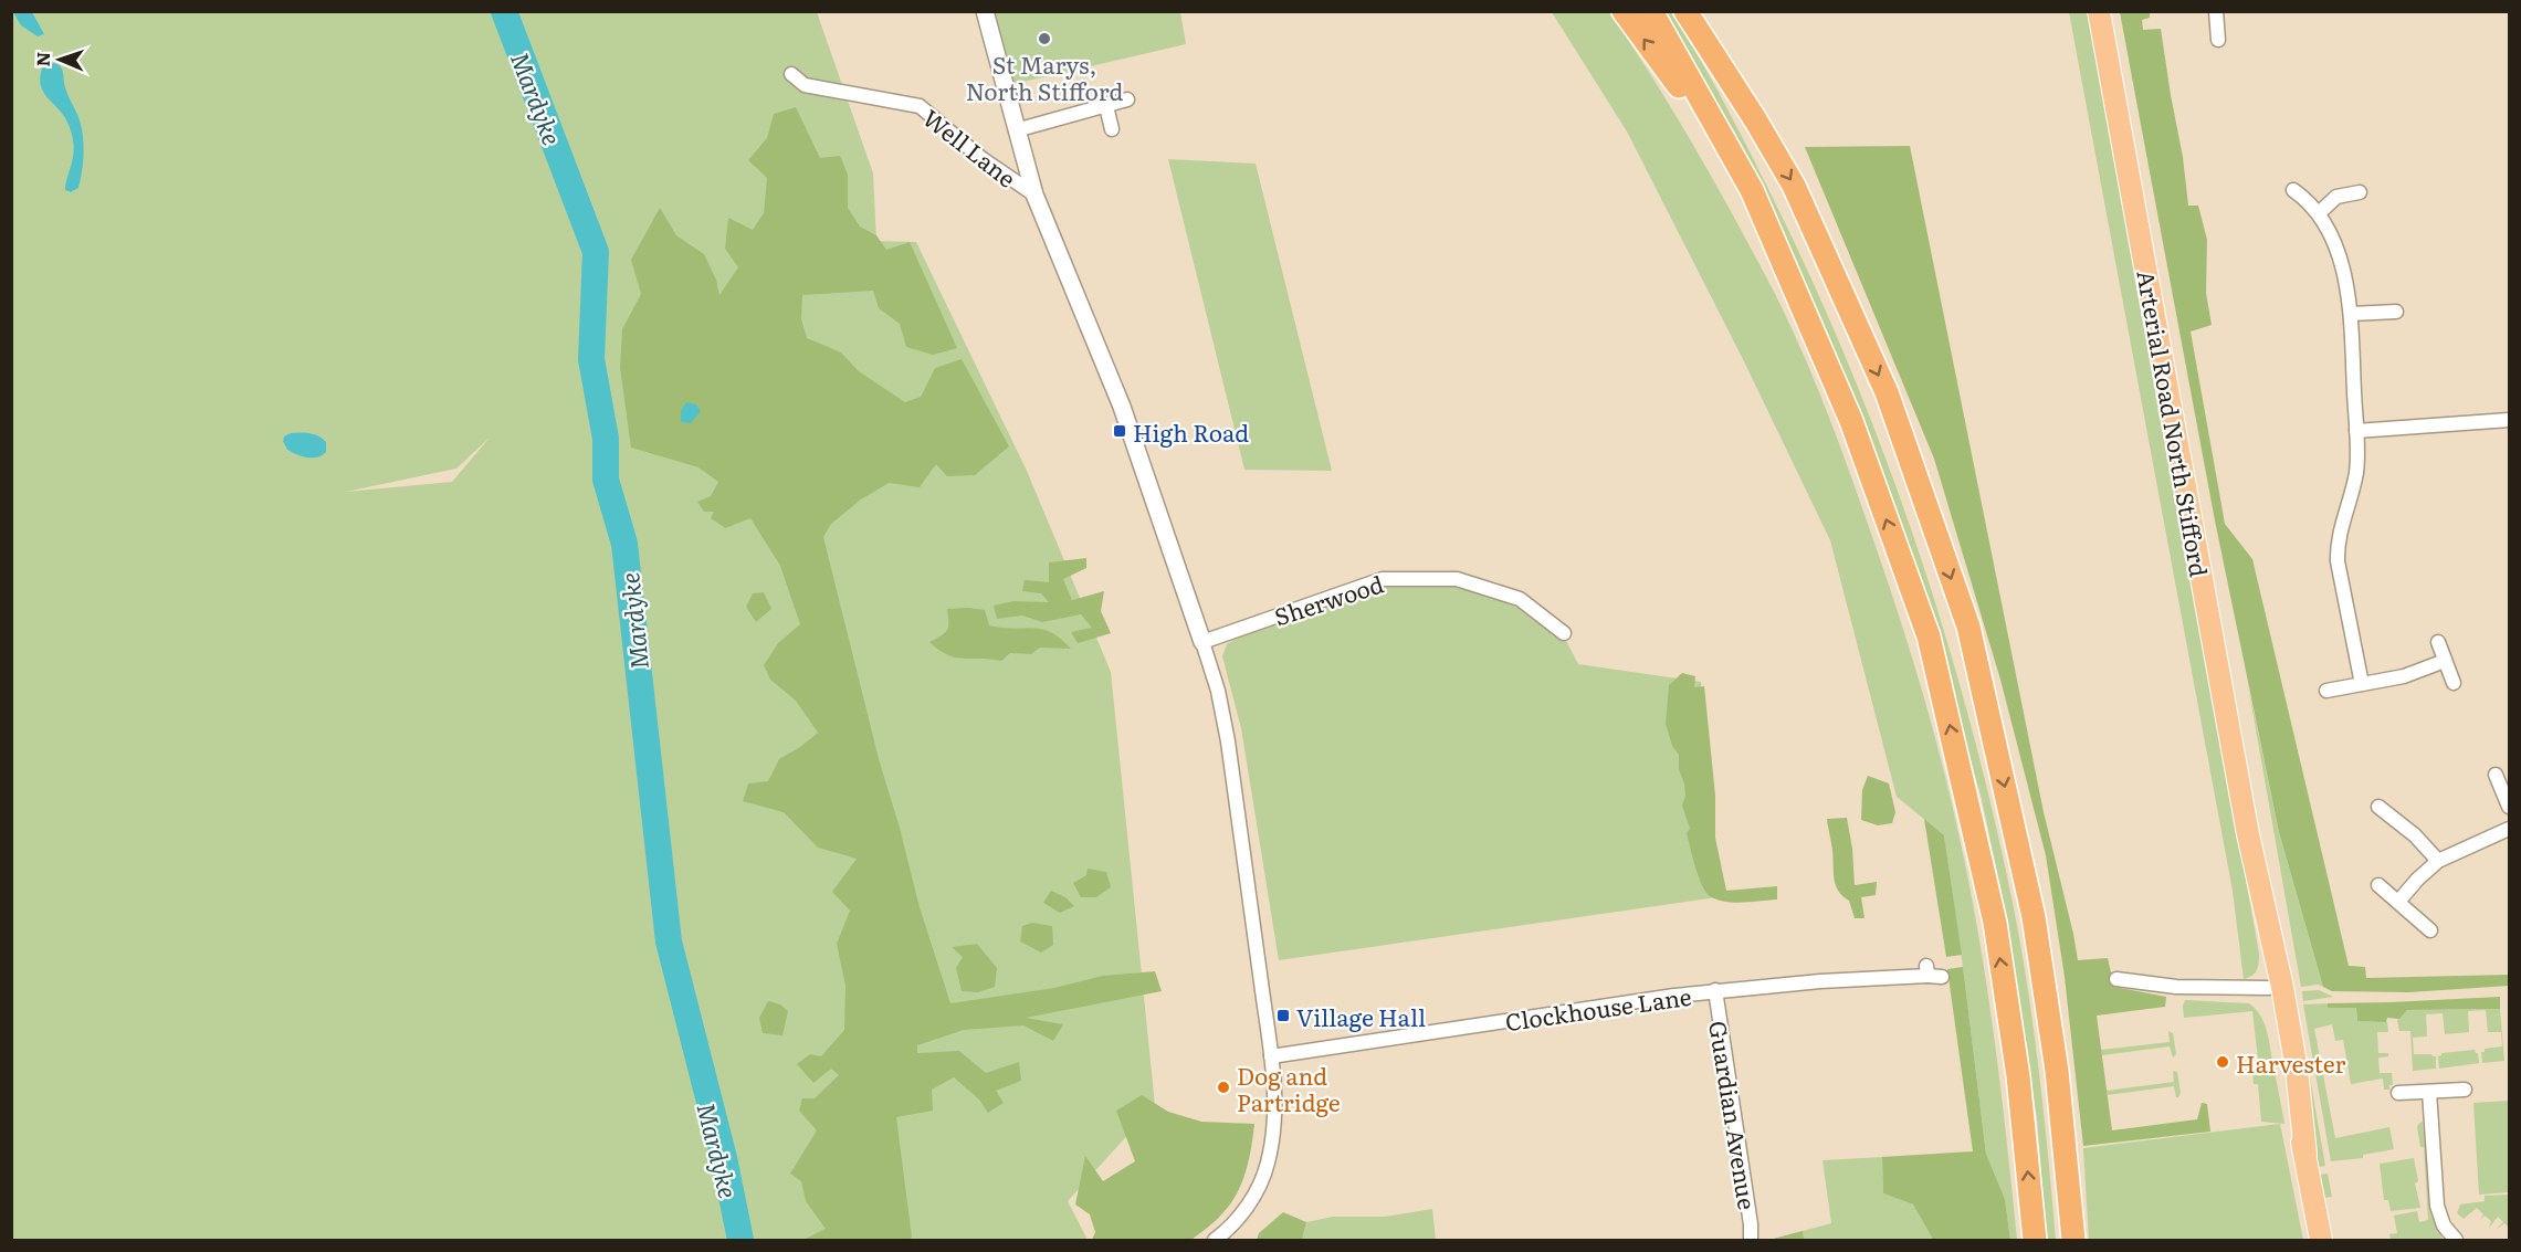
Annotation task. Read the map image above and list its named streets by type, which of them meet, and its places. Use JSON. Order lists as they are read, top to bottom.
{
  "streets": {
    "main road": ["Arterial Road North Stifford"],
    "street": [
      "Well Lane",
      "Sherwood",
      "Clockhouse Lane",
      "Guardian Avenue"
    ]
  },
  "crossings": [
    ["Clockhouse Lane", "Guardian Avenue"]
  ],
  "water": ["Mardyke"],
  "places": {
    "other": ["St Marys, North Stifford", "Harvester", "Dog and Partridge"],
    "transit": ["High Road", "Village Hall"]
  },
  "north": "left"
}
